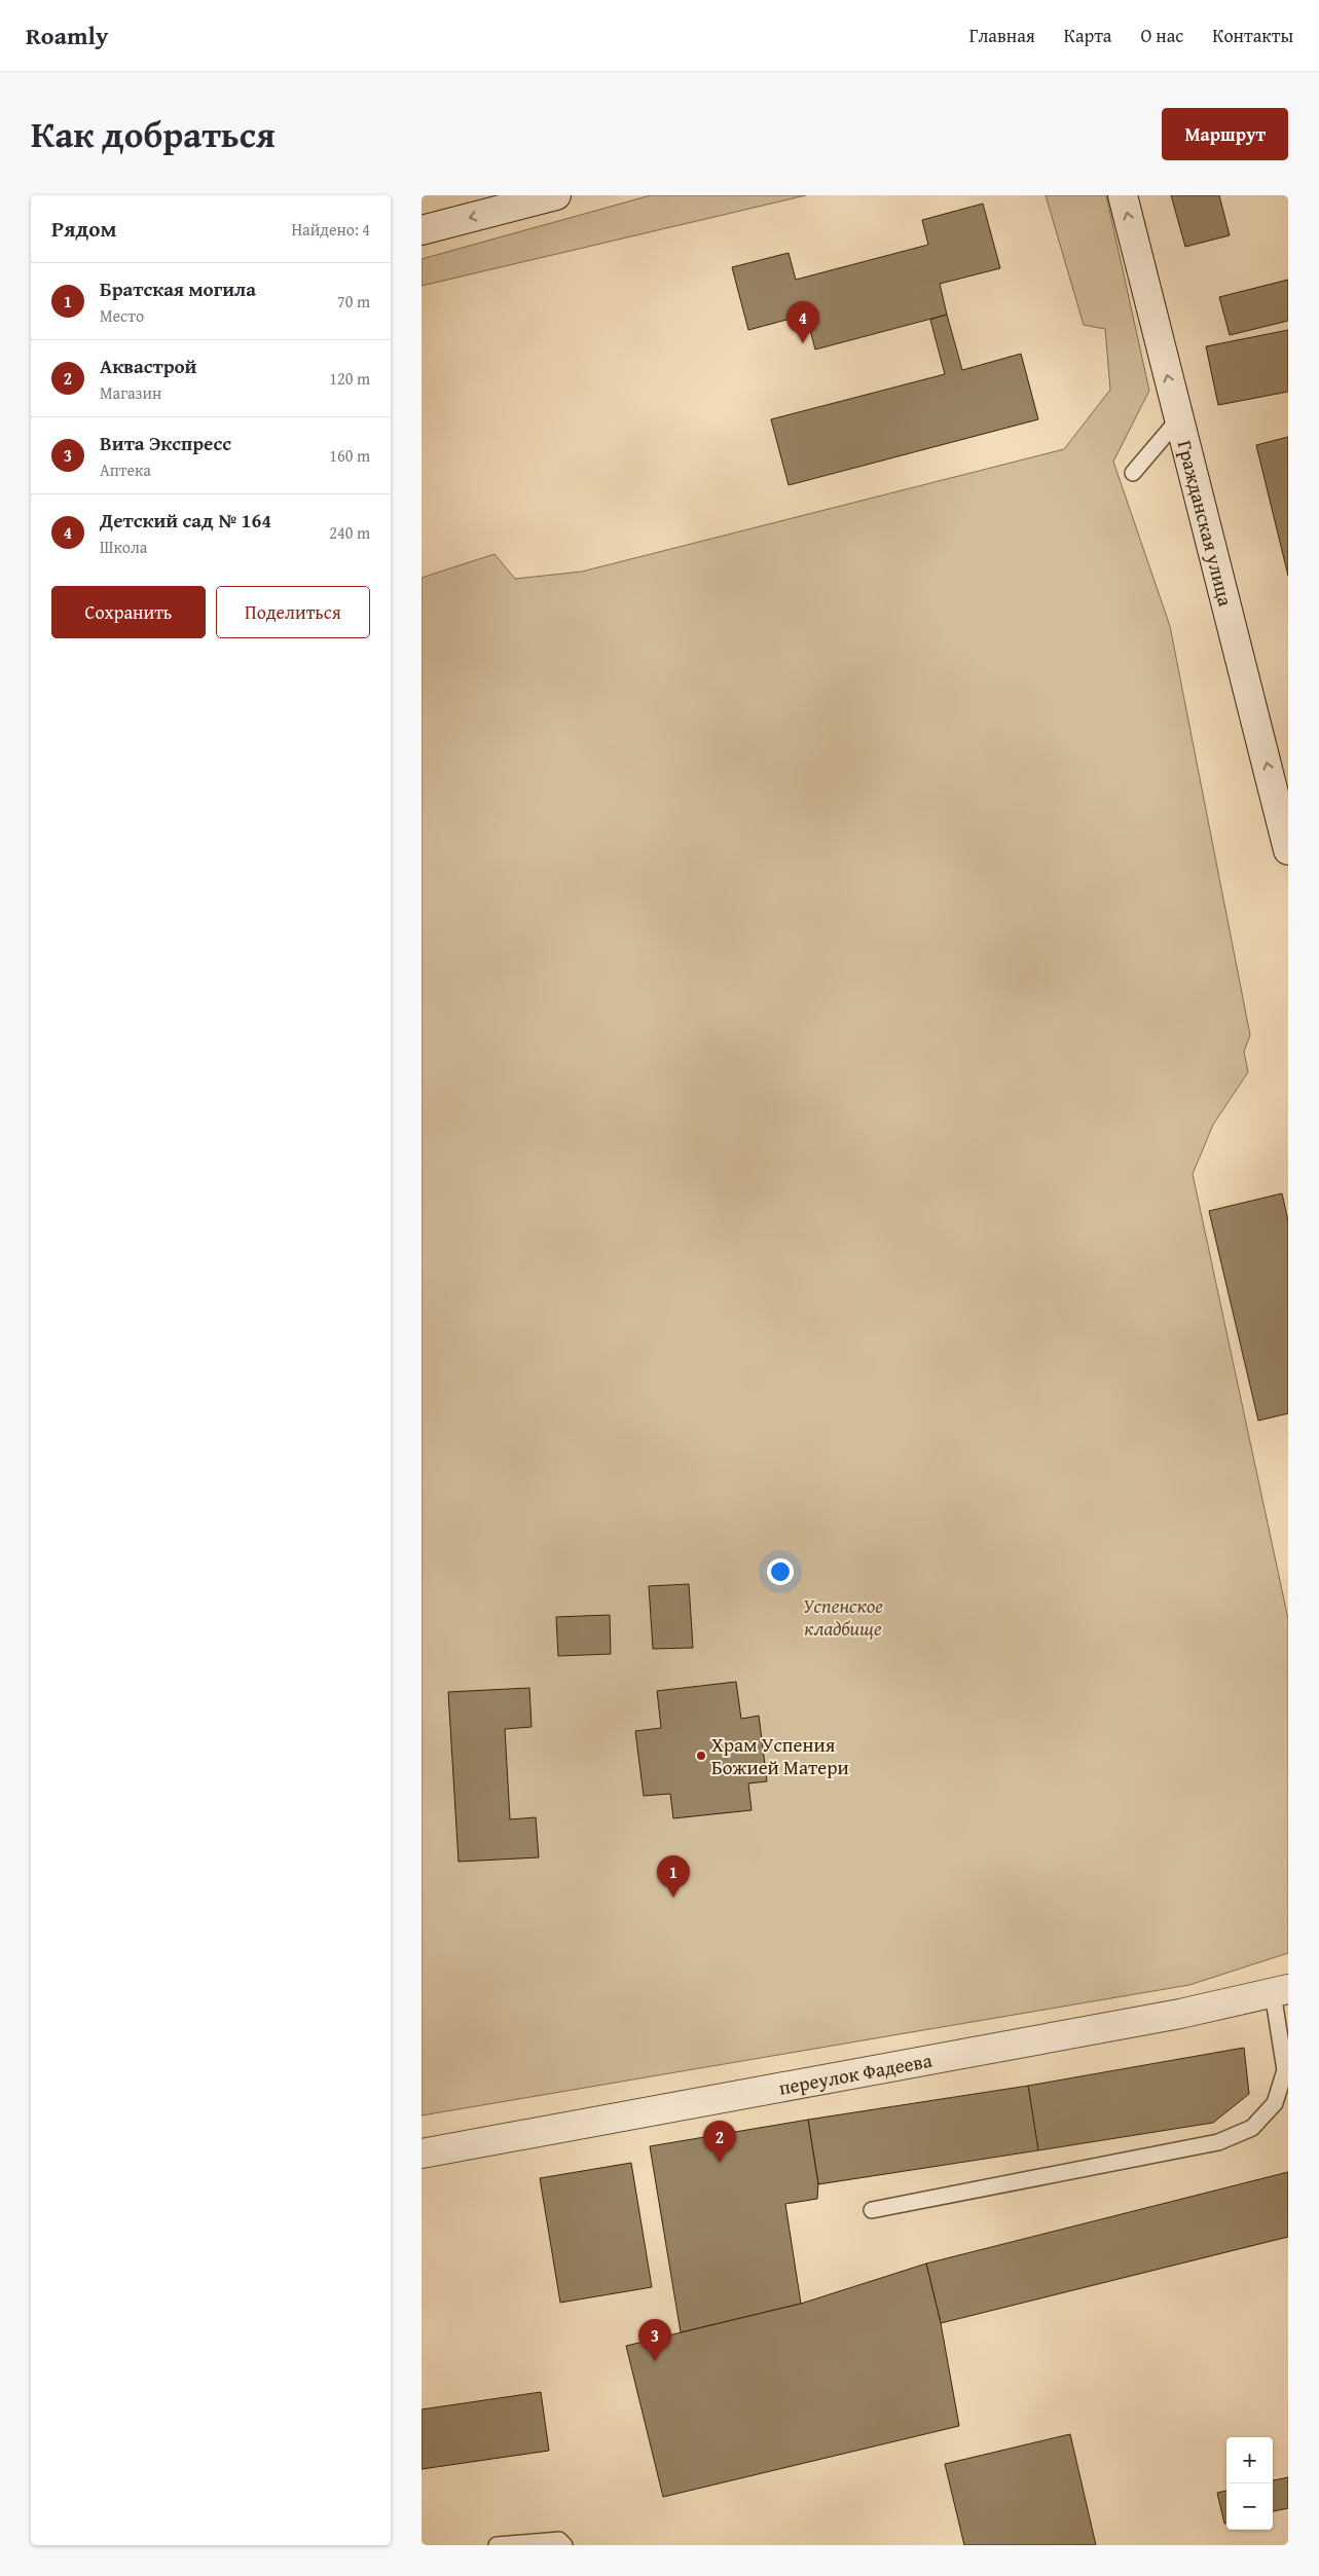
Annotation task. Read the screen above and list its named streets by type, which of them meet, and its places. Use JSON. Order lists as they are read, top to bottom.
{
  "streets": {
    "street": ["Гражданская улица", "переулок Фадеева"]
  },
  "one_way": ["Гражданская улица"],
  "parks": ["Успенское кладбище"],
  "places": ["Храм Успения Божией Матери"],
  "page": {
    "header": "Roamly",
    "nav": [
      "Главная",
      "Карта",
      "О нас",
      "Контакты"
    ],
    "title": "Как добраться",
    "buttons": [
      "Маршрут",
      ["Сохранить", "Поделиться"]
    ],
    "heading": ["Рядом", "Найдено: 4"],
    "list": [
      {
        "mark": "1",
        "name": "Братская могила",
        "note": "Место",
        "value": "70 m"
      },
      {
        "mark": "2",
        "name": "Аквастрой",
        "note": "Магазин",
        "value": "120 m"
      },
      {
        "mark": "3",
        "name": "Вита Экспресс",
        "note": "Аптека",
        "value": "160 m"
      },
      {
        "mark": "4",
        "name": "Детский сад № 164",
        "note": "Школа",
        "value": "240 m"
      }
    ],
    "pins": [
      "4",
      "1",
      "2",
      "3"
    ],
    "map_buttons": ["+", "−"]
  }
}
